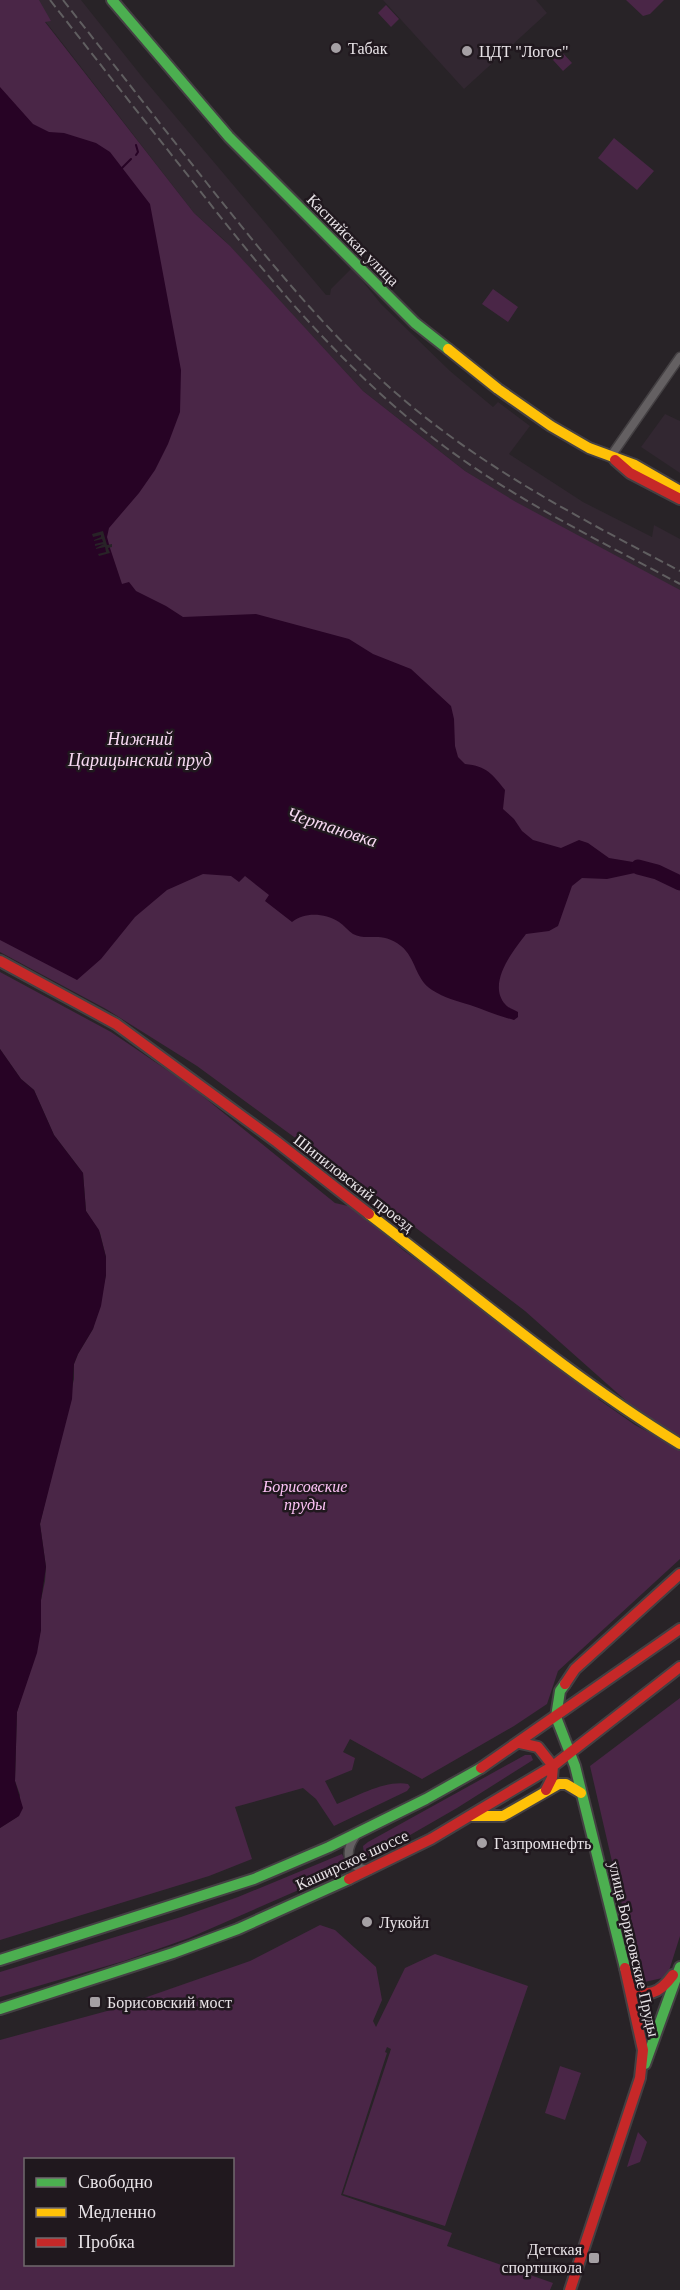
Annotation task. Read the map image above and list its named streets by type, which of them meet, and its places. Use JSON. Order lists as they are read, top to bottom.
{
  "streets": {
    "main road": [
      "Каспийская улица",
      "Шипиловский проезд",
      "Каширское шоссе",
      "улица Борисовские Пруды"
    ]
  },
  "crossings": [
    ["Каширское шоссе", "улица Борисовские Пруды"]
  ],
  "water": ["Нижний Царицынский пруд", "Чертановка"],
  "parks": ["Борисовские пруды"],
  "places": {
    "other": [
      "Табак",
      "ЦДТ \"Логос\"",
      "Газпромнефть",
      "Лукойл"
    ],
    "transit": ["Борисовский мост", "Детская спортшкола"]
  },
  "legend": ["Свободно", "Медленно", "Пробка"]
}
